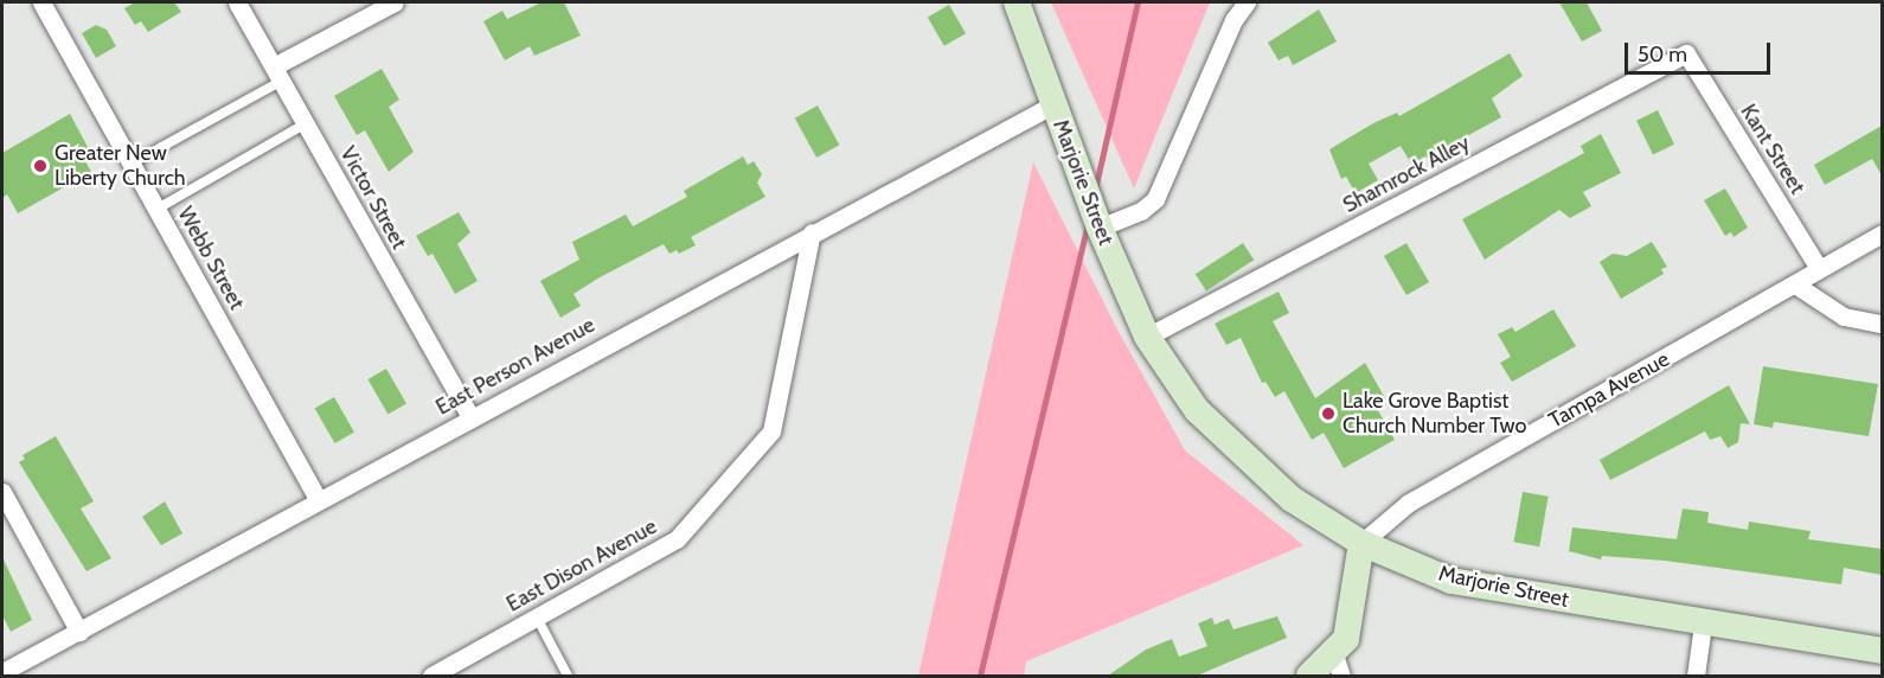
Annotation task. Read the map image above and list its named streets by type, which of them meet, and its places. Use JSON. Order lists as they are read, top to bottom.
{
  "streets": {
    "street": [
      "Kant Street",
      "Shamrock Alley",
      "Marjorie Street",
      "Victor Street",
      "Webb Street",
      "East Person Avenue",
      "Tampa Avenue",
      "East Dison Avenue"
    ]
  },
  "crossings": [
    ["Kant Street", "Shamrock Alley"],
    ["Kant Street", "Tampa Avenue"],
    ["Shamrock Alley", "Marjorie Street"],
    ["Marjorie Street", "East Person Avenue"],
    ["Marjorie Street", "Tampa Avenue"],
    ["Victor Street", "East Person Avenue"],
    ["Webb Street", "East Person Avenue"],
    ["East Person Avenue", "East Dison Avenue"]
  ],
  "places": ["Greater New Liberty Church", "Lake Grove Baptist Church Number Two"],
  "scale_bar": "50 m"
}
